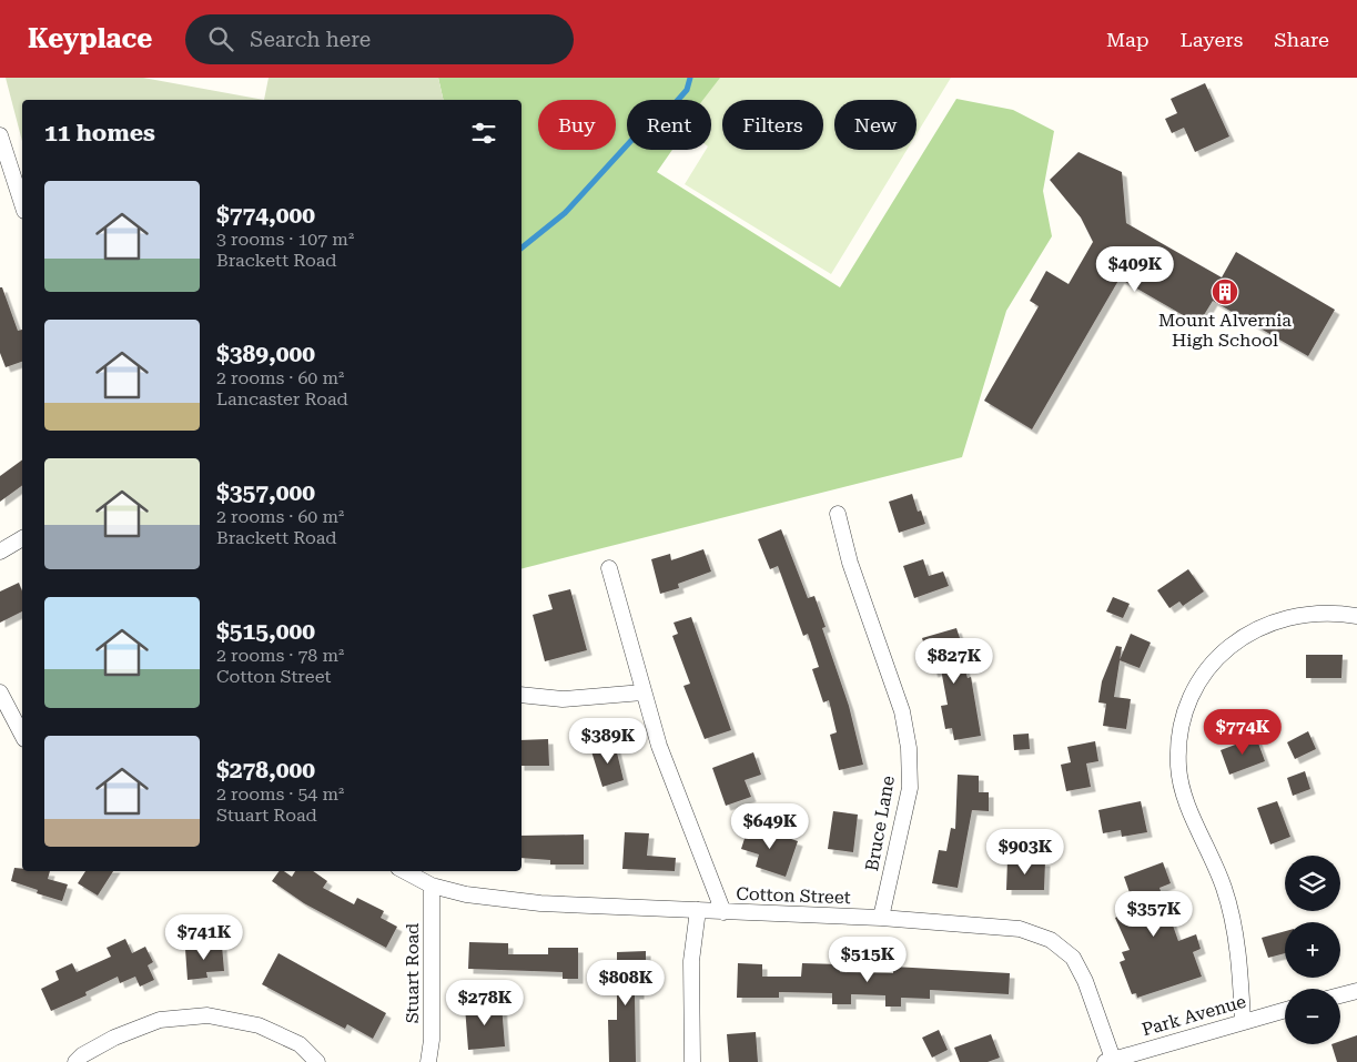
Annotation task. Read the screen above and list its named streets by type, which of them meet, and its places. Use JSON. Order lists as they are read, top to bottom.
{
  "streets": {
    "street": [
      "Bruce Lane",
      "Cotton Street",
      "Stuart Road",
      "Park Avenue"
    ]
  },
  "crossings": [
    ["Bruce Lane", "Cotton Street"],
    ["Cotton Street", "Stuart Road"],
    ["Cotton Street", "Park Avenue"]
  ],
  "places": {
    "building": ["Mount Alvernia High School"]
  },
  "page": {
    "header": "Keyplace",
    "search": "Search here",
    "nav": ["Map", "Layers", "Share"],
    "chip": [
      "Buy",
      "Rent",
      "Filters",
      "New"
    ],
    "heading": "11 homes",
    "list": [
      {
        "name": "$774,000",
        "note": "3 rooms · 107 m² · Brackett Road"
      },
      {
        "name": "$389,000",
        "note": "2 rooms · 60 m² · Lancaster Road"
      },
      {
        "name": "$357,000",
        "note": "2 rooms · 60 m² · Brackett Road"
      },
      {
        "name": "$515,000",
        "note": "2 rooms · 78 m² · Cotton Street"
      },
      {
        "name": "$278,000",
        "note": "2 rooms · 54 m² · Stuart Road"
      }
    ],
    "price": [
      "$409K",
      "$827K",
      "$774K",
      "$389K",
      "$649K",
      "$903K",
      "$357K",
      "$741K",
      "$515K",
      "$808K",
      "$278K"
    ],
    "map_buttons": ["+", "−"]
  }
}
